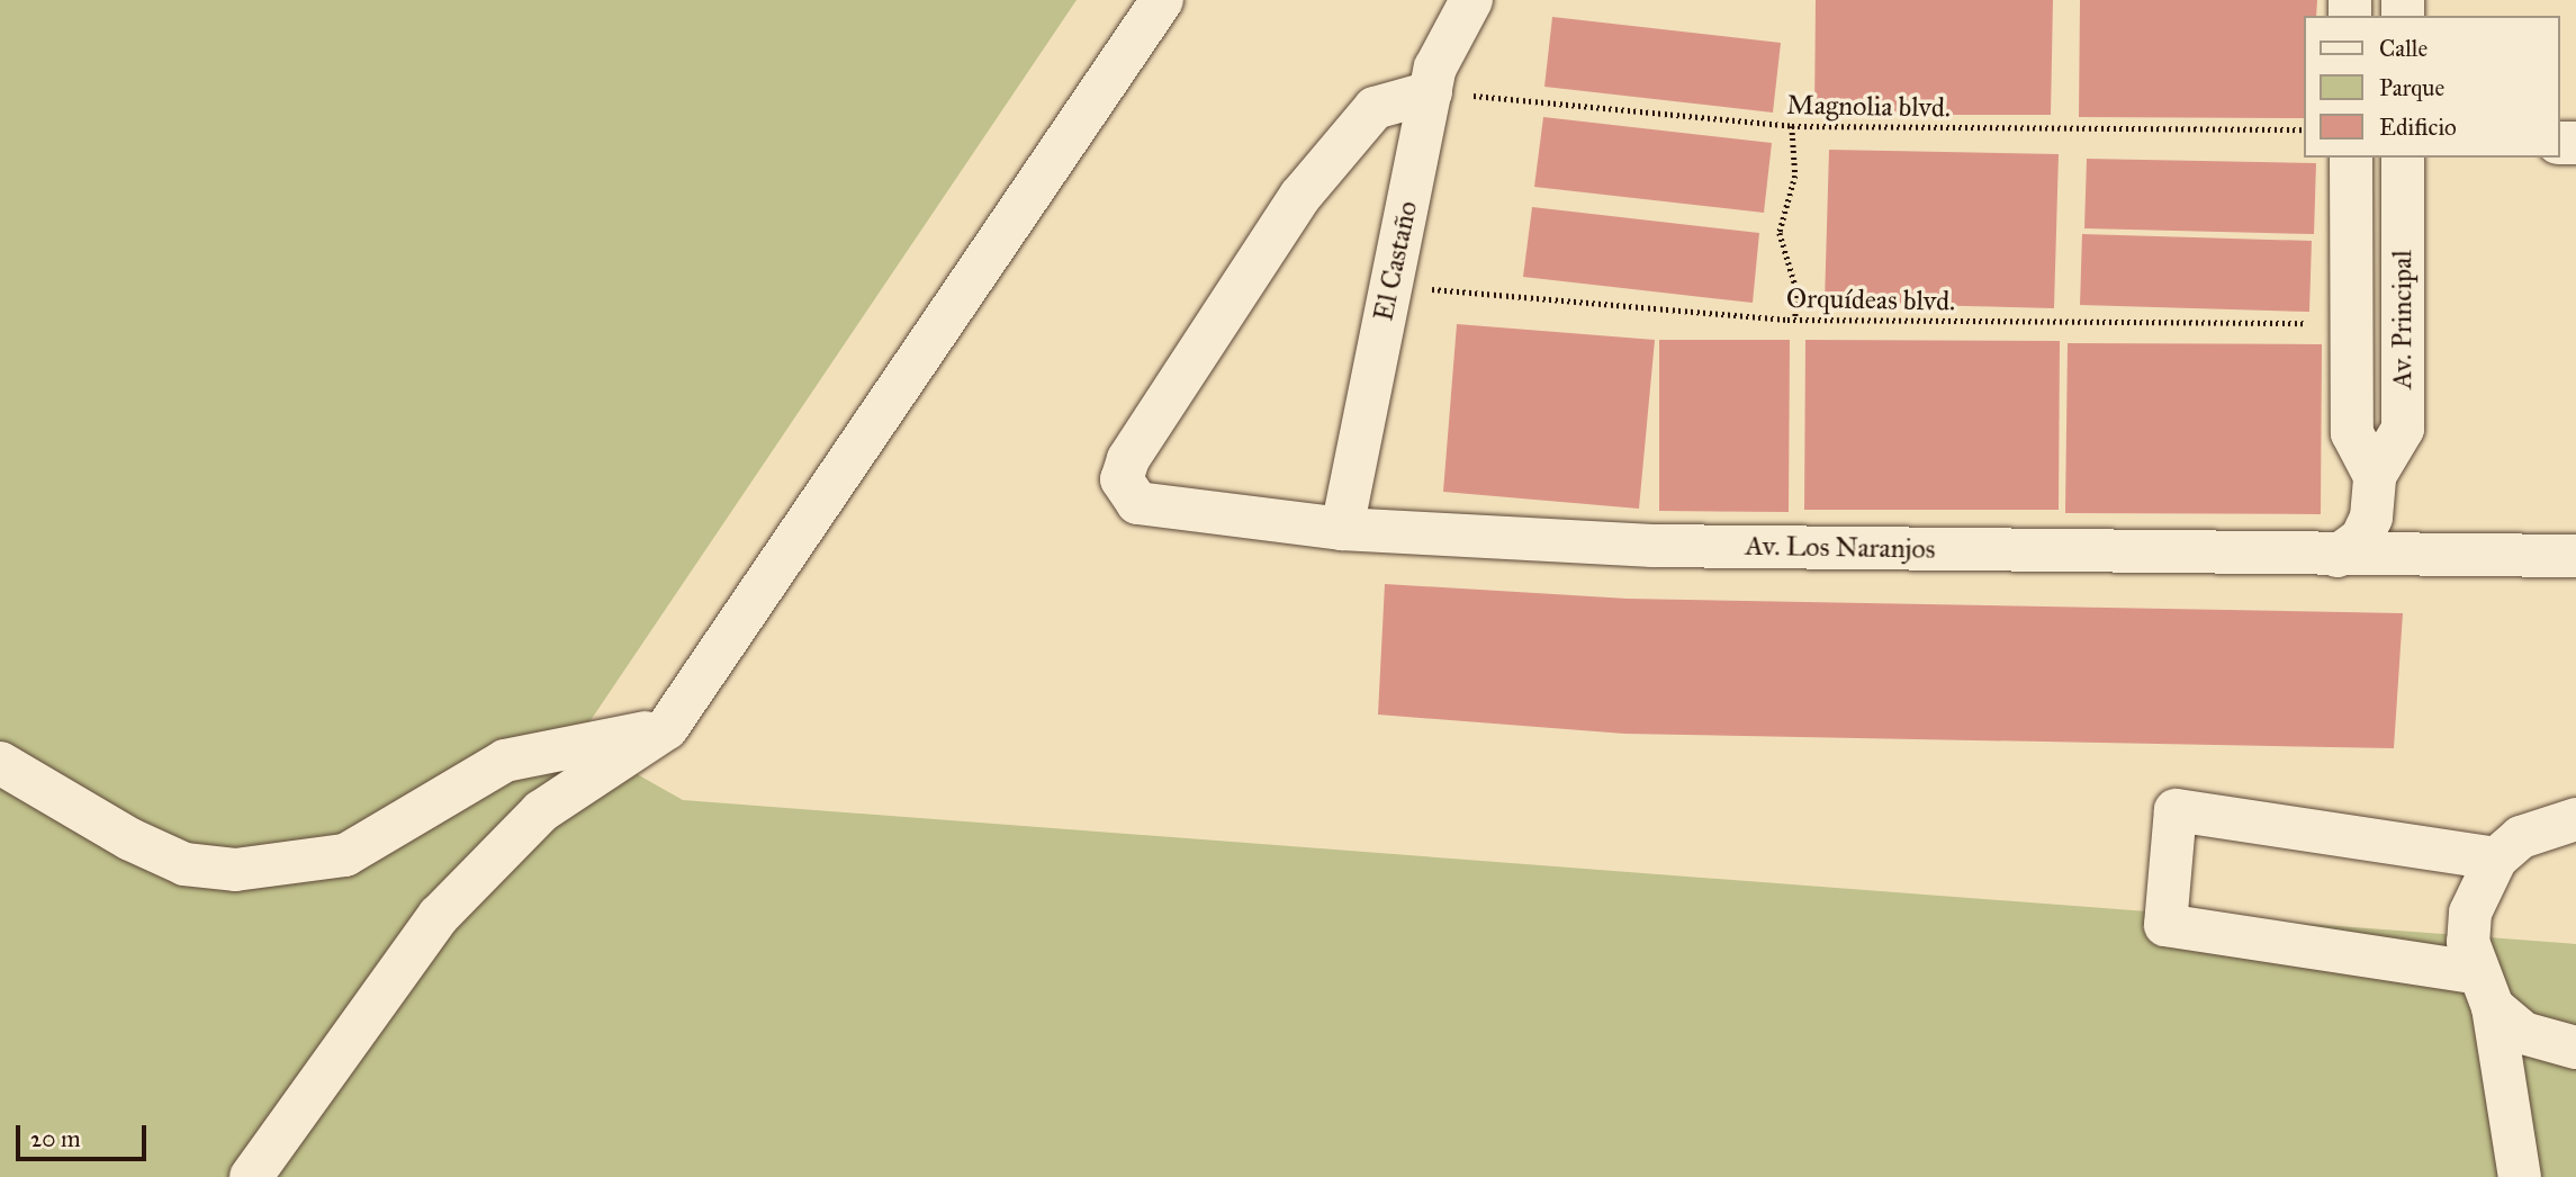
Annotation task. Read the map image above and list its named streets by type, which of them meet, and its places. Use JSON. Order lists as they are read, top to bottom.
{
  "streets": {
    "street": ["El Castaño", "Av. Principal", "Av. Los Naranjos"],
    "path": ["Magnolia blvd.", "Orquídeas blvd."]
  },
  "crossings": [
    ["Magnolia blvd.", "El Castaño"],
    ["Magnolia blvd.", "Av. Los Naranjos"],
    ["El Castaño", "Orquídeas blvd."],
    ["El Castaño", "Av. Los Naranjos"],
    ["Orquídeas blvd.", "Av. Principal"],
    ["Av. Principal", "Av. Los Naranjos"]
  ],
  "legend": ["Calle", "Parque", "Edificio"],
  "scale_bar": "20 m"
}
